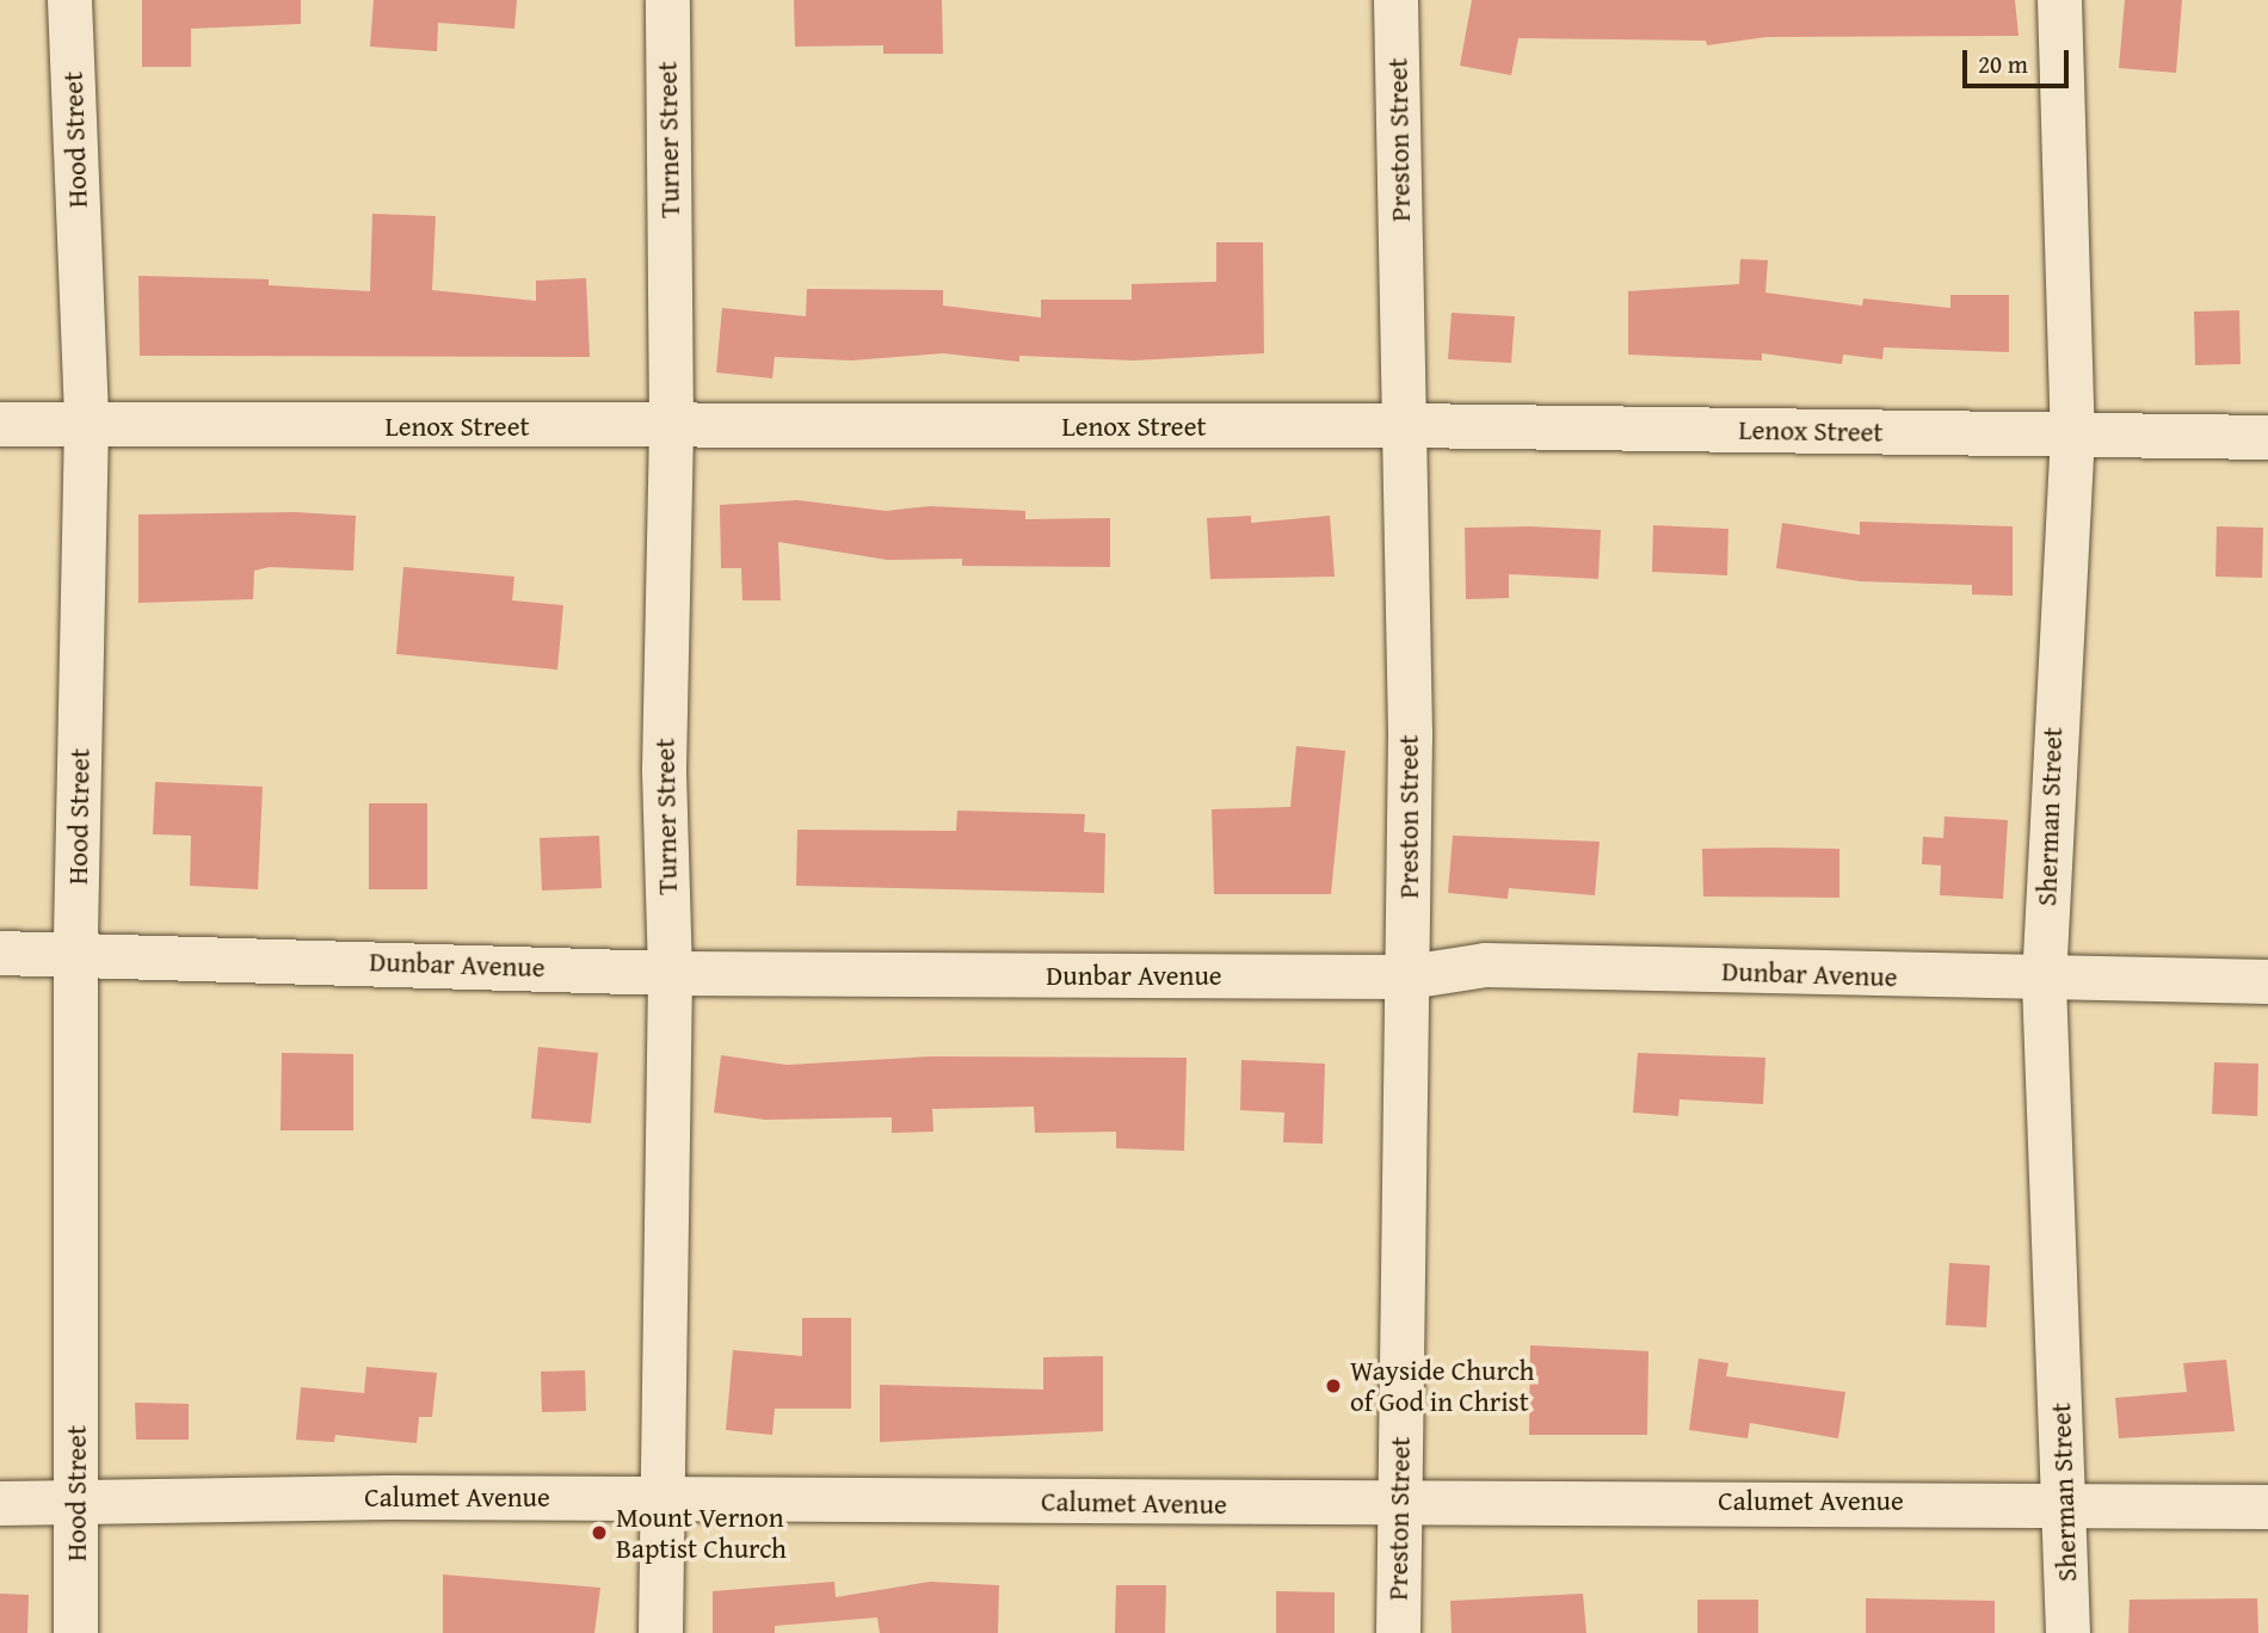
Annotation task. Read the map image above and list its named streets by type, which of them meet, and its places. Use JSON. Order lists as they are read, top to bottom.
{
  "streets": {
    "street": [
      "Hood Street",
      "Turner Street",
      "Preston Street",
      "Lenox Street",
      "Sherman Street",
      "Dunbar Avenue",
      "Calumet Avenue"
    ]
  },
  "crossings": [
    ["Hood Street", "Lenox Street"],
    ["Hood Street", "Dunbar Avenue"],
    ["Hood Street", "Calumet Avenue"],
    ["Turner Street", "Lenox Street"],
    ["Turner Street", "Dunbar Avenue"],
    ["Turner Street", "Calumet Avenue"],
    ["Preston Street", "Lenox Street"],
    ["Preston Street", "Dunbar Avenue"],
    ["Preston Street", "Calumet Avenue"],
    ["Lenox Street", "Sherman Street"],
    ["Sherman Street", "Dunbar Avenue"],
    ["Sherman Street", "Calumet Avenue"]
  ],
  "places": ["Wayside Church of God in Christ", "Mount Vernon Baptist Church"],
  "scale_bar": "20 m"
}
